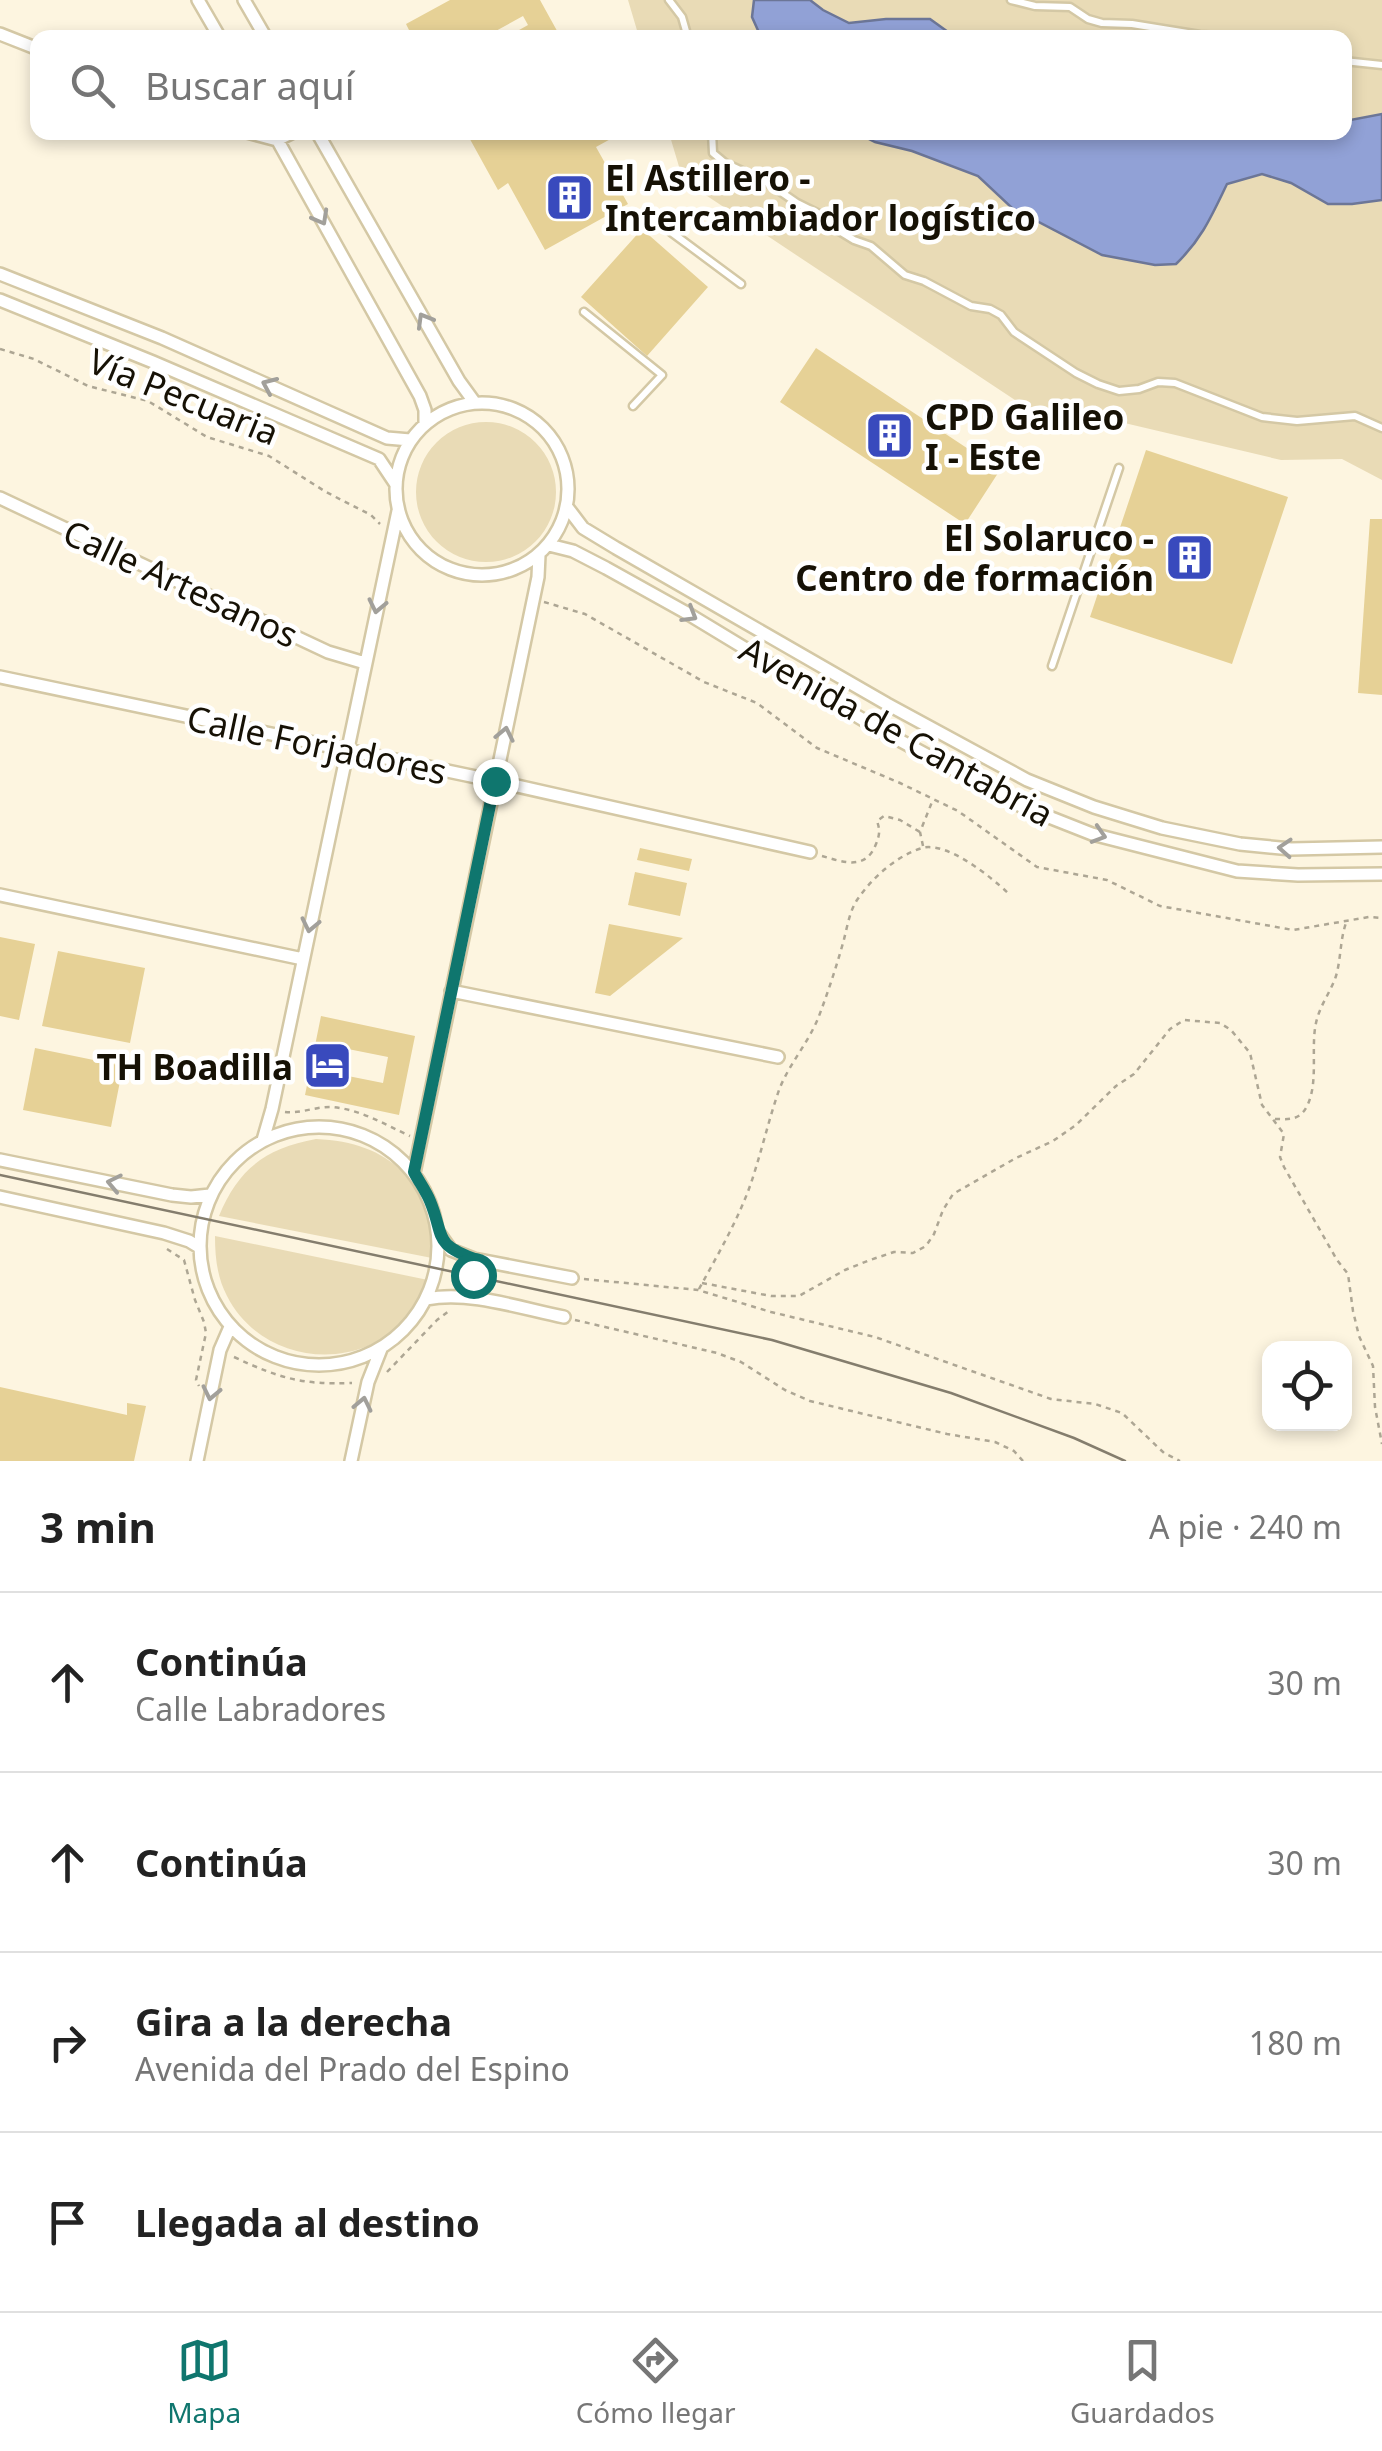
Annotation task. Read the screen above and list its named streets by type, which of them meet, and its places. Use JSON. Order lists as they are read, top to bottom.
{
  "streets": {
    "street": ["Calle Artesanos", "Avenida de Cantabria", "Calle Forjadores"],
    "path": ["Vía Pecuaria"]
  },
  "places": {
    "building": ["El Astillero - Intercambiador logístico", "CPD Galileo I - Este", "El Solaruco - Centro de formación"],
    "hotel": ["TH Boadilla"]
  },
  "page": {
    "search": "Buscar aquí",
    "heading": ["3 min", "A pie · 240 m"],
    "list": [
      ["Continúa", "Calle Labradores", "30 m"],
      ["Continúa", "30 m"],
      ["Gira a la derecha", "Avenida del Prado del Espino", "180 m"],
      "Llegada al destino"
    ],
    "nav": ["Mapa", "Cómo llegar", "Guardados"]
  }
}
